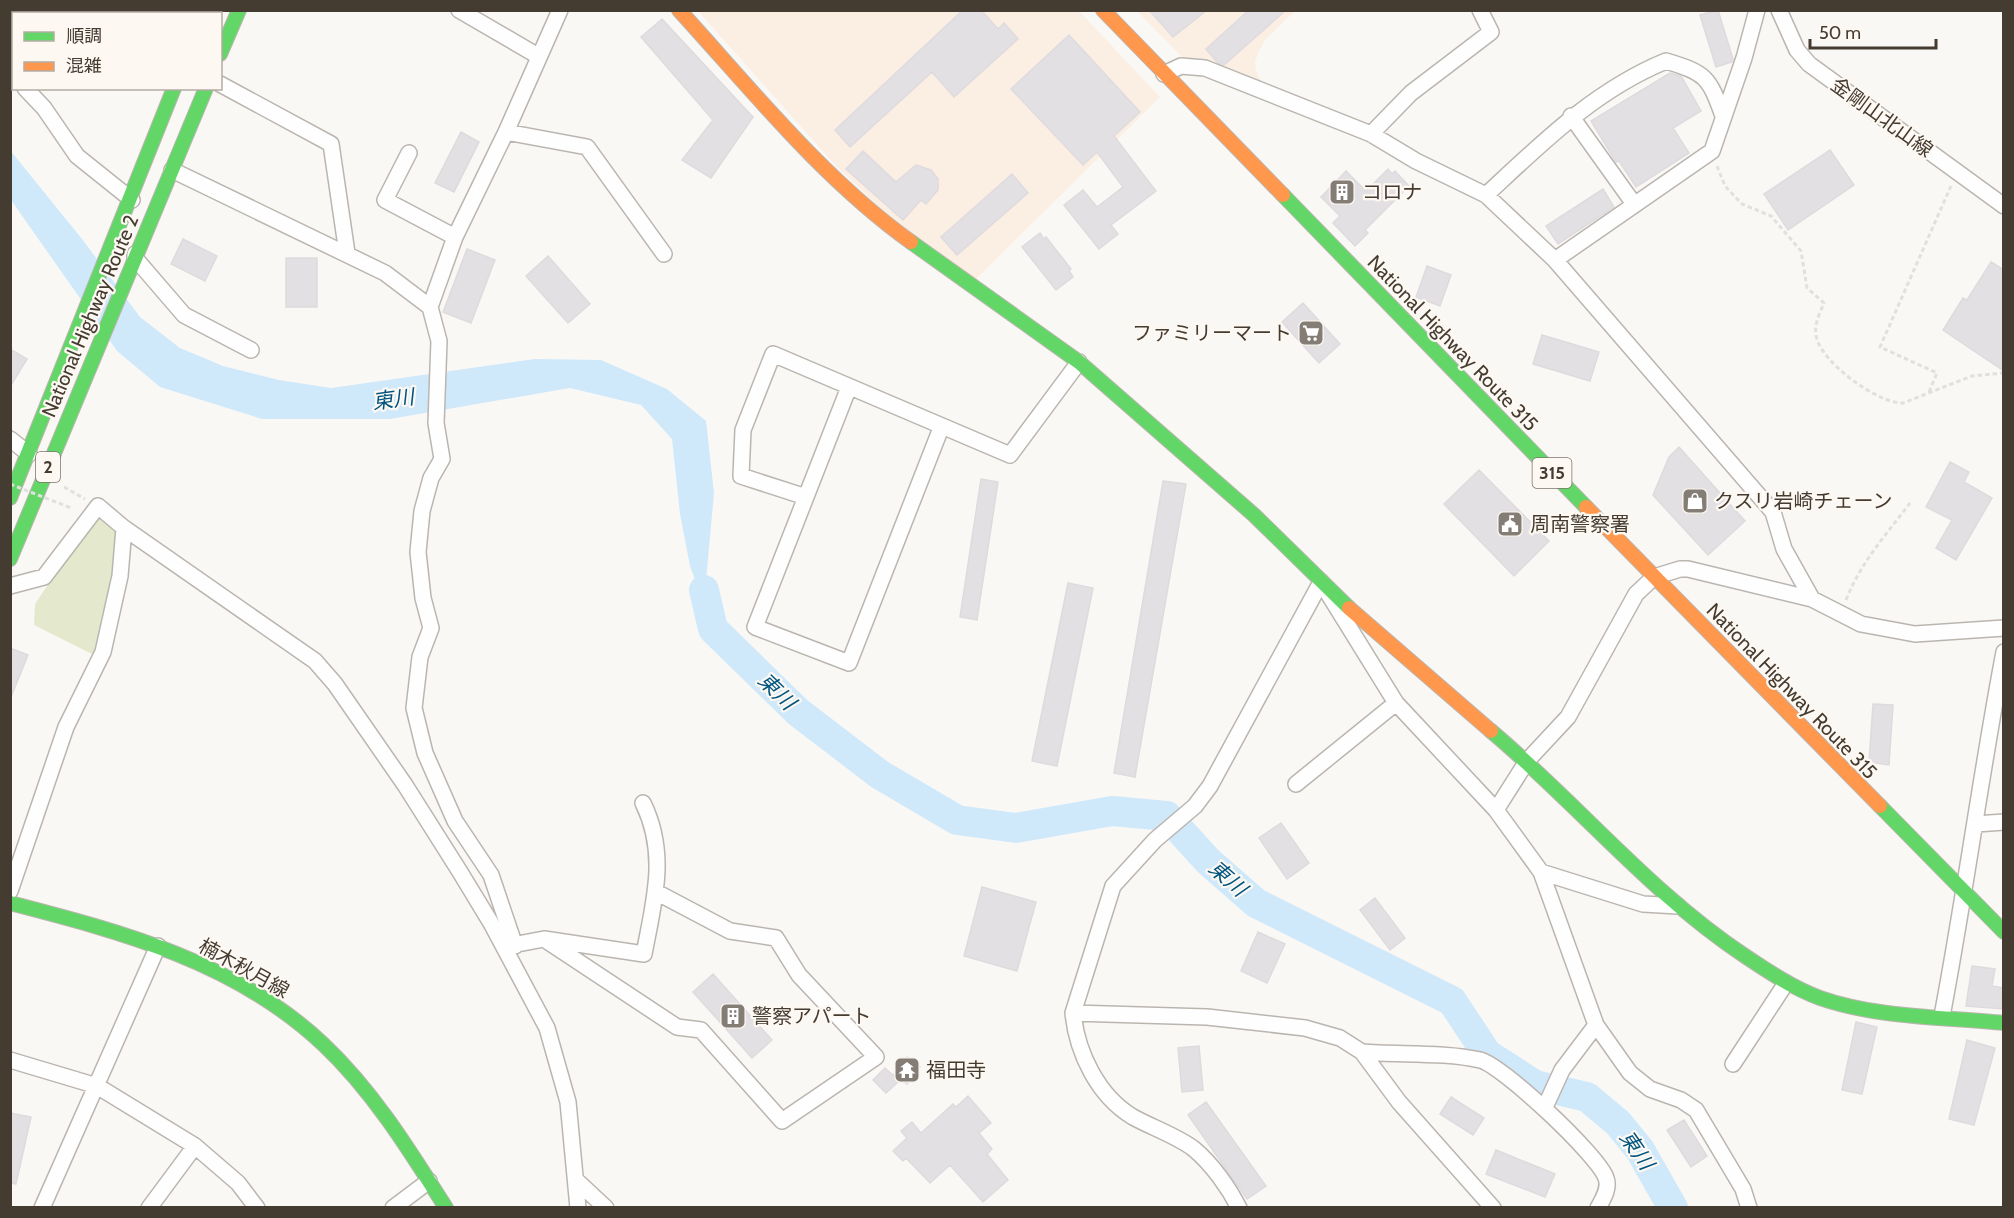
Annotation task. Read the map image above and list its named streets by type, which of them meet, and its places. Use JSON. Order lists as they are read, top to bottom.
{
  "streets": {
    "main road": [
      "National Highway Route 2",
      "National Highway Route 315",
      "2",
      "315",
      "楠木秋月線"
    ],
    "street": ["金剛山北山線"]
  },
  "water": ["東川"],
  "places": {
    "building": ["コロナ", "警察アパート"],
    "supermarket": ["ファミリーマート"],
    "shop": ["クスリ岩崎チェーン"],
    "public building": ["周南警察署"],
    "temple": ["福田寺"]
  },
  "legend": ["順調", "混雑"],
  "scale_bar": "50 m"
}
